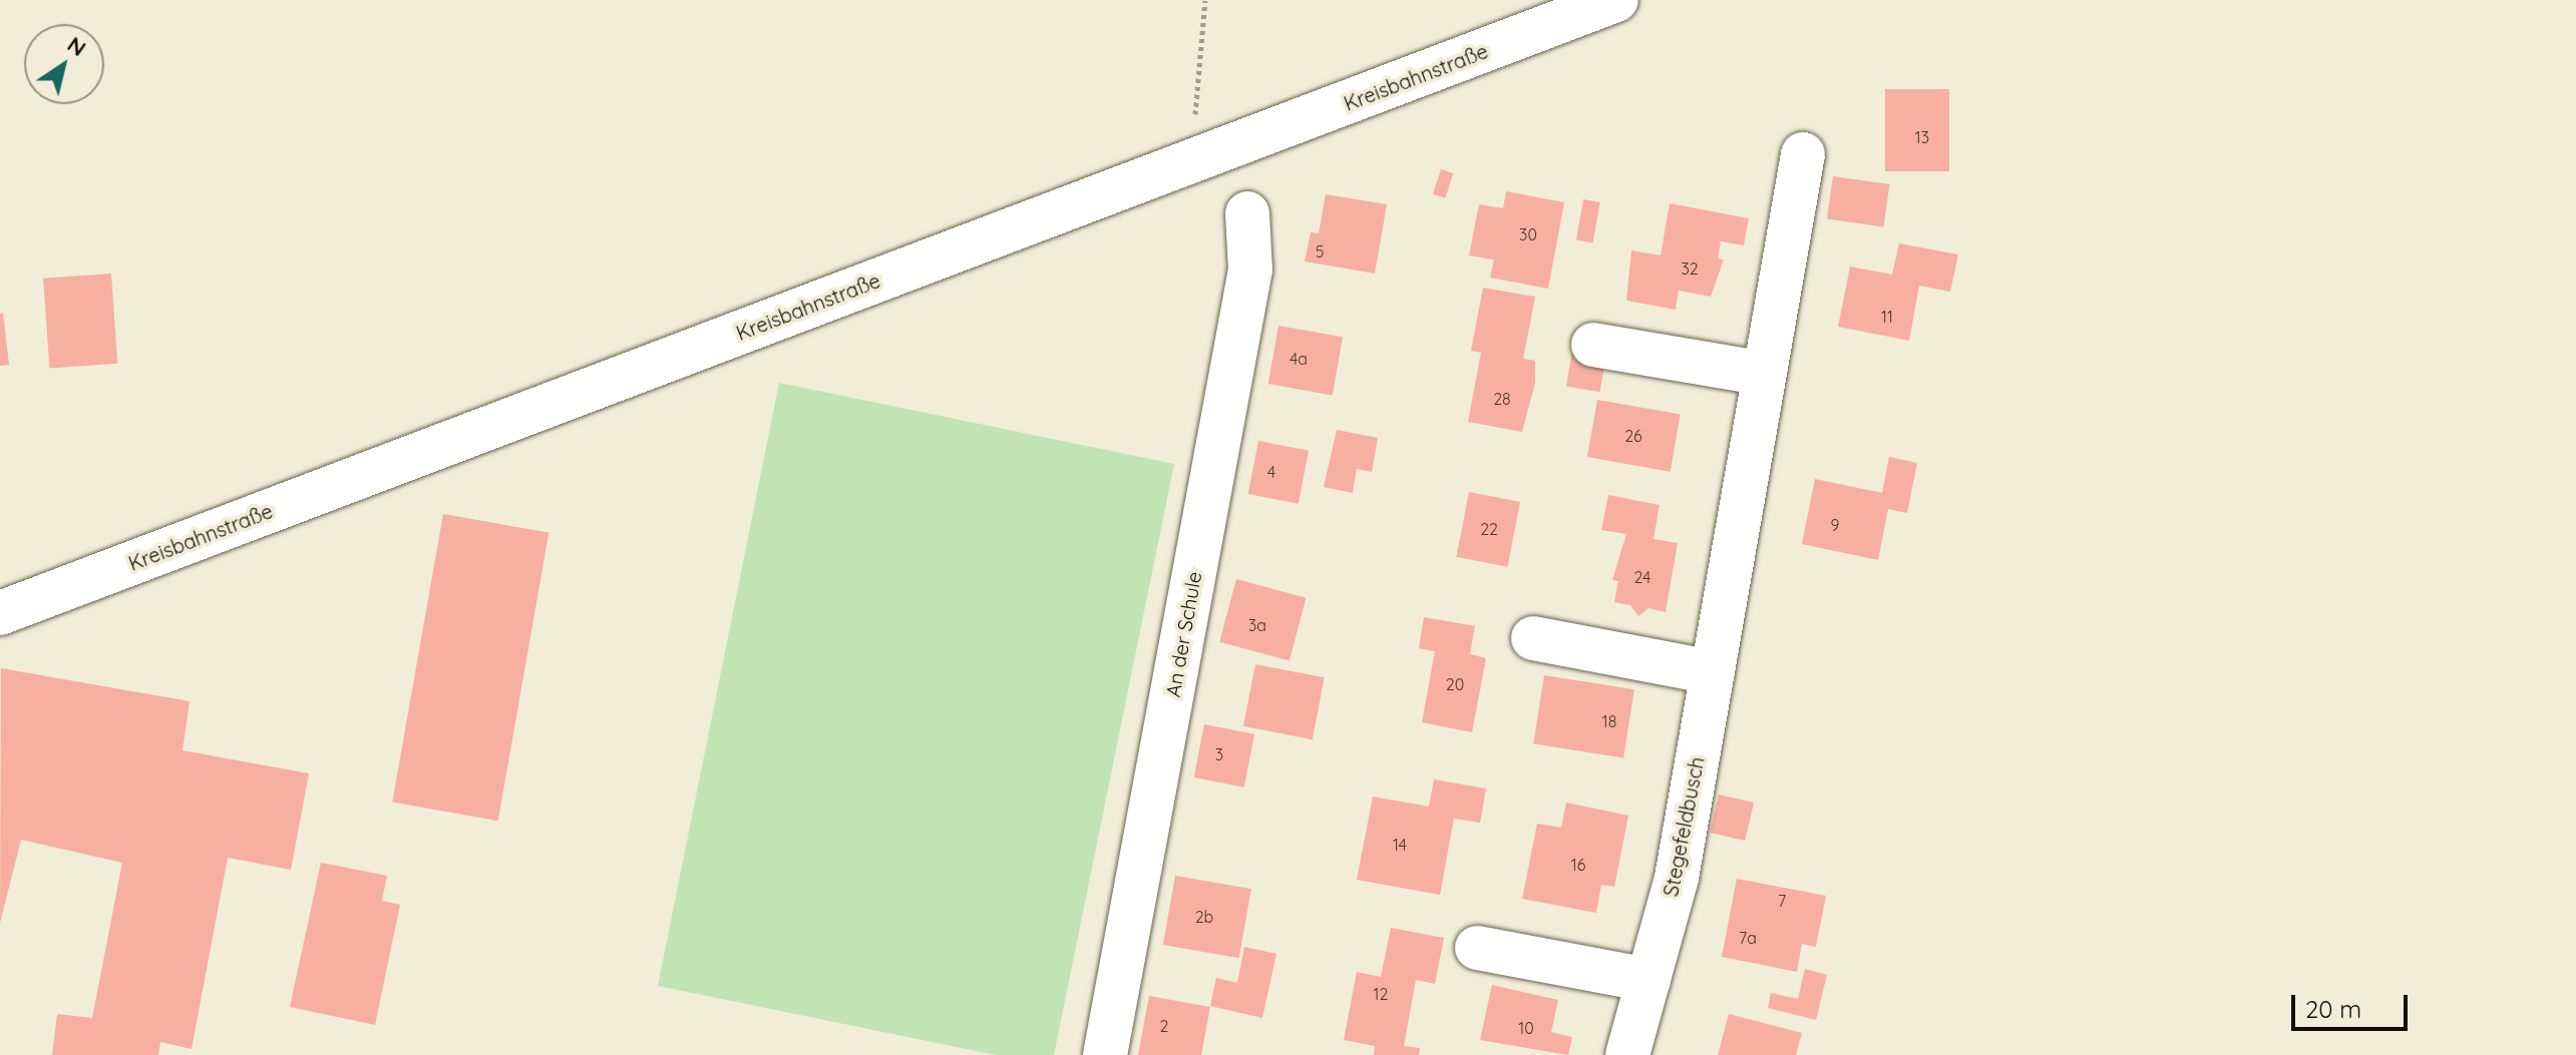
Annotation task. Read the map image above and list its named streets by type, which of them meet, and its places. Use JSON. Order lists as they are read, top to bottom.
{
  "streets": {
    "street": ["Kreisbahnstraße", "An der Schule", "Stegefeldbusch"]
  },
  "house_numbers": [
    "13",
    "30",
    "5",
    "32",
    "11",
    "4a",
    "28",
    "26",
    "4",
    "9",
    "22",
    "24",
    "3a",
    "20",
    "18",
    "3",
    "14",
    "16",
    "7",
    "2b",
    "7a",
    "12",
    "2",
    "10"
  ],
  "scale_bar": "20 m",
  "north": "top right"
}
